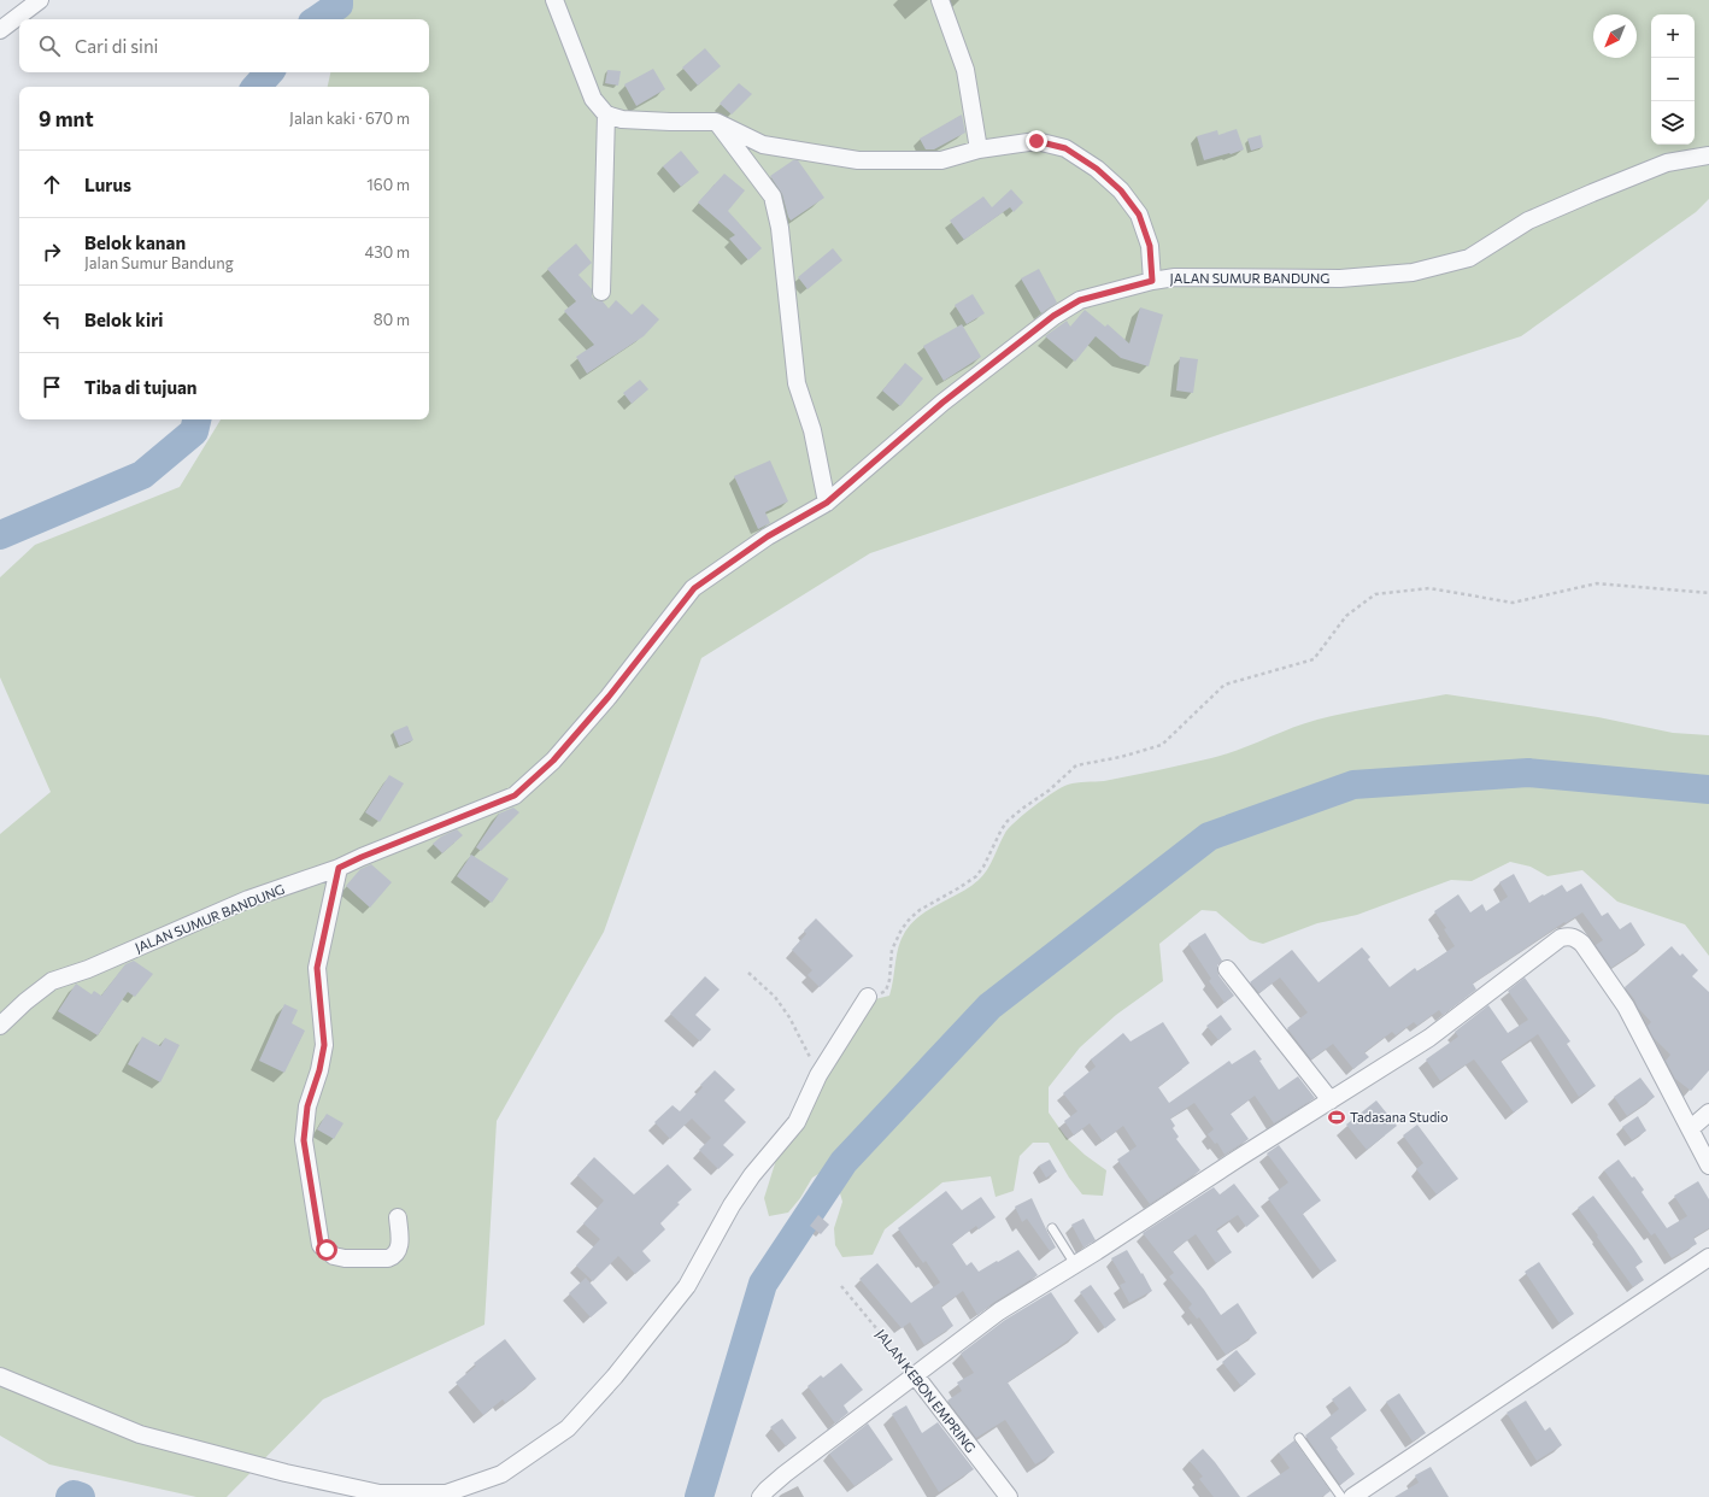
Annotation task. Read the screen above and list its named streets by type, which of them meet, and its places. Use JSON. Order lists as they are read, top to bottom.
{
  "streets": {
    "street": ["JALAN SUMUR BANDUNG", "JALAN KEBON EMPRING"]
  },
  "places": {
    "sports": ["Tadasana Studio"]
  },
  "north": "bottom left",
  "page": {
    "map_buttons": ["+", "−"],
    "search": "Cari di sini",
    "heading": ["9 mnt", "Jalan kaki · 670 m"],
    "list": [
      ["Lurus", "160 m"],
      ["Belok kanan", "Jalan Sumur Bandung", "430 m"],
      ["Belok kiri", "80 m"],
      "Tiba di tujuan"
    ]
  }
}
